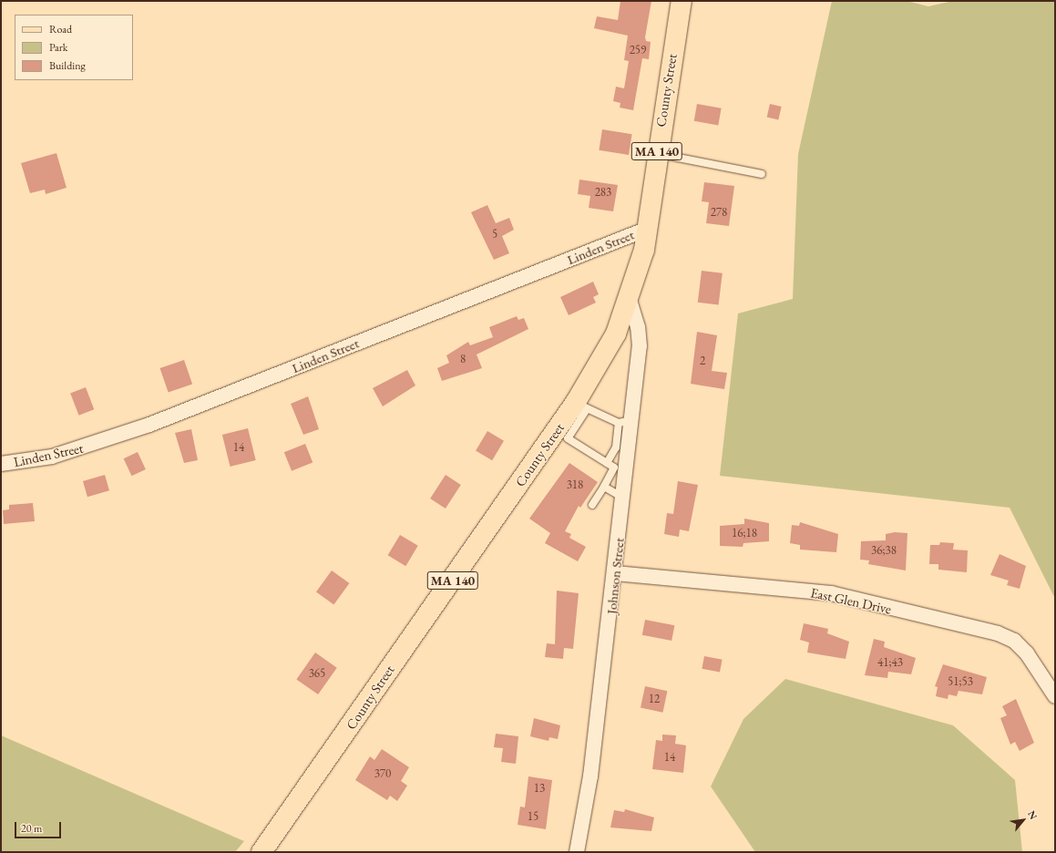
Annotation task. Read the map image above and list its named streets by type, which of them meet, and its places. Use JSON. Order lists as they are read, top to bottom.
{
  "streets": {
    "main road": ["County Street", "MA 140"],
    "street": ["Linden Street", "Johnson Street", "East Glen Drive"]
  },
  "crossings": [
    ["County Street", "Linden Street"],
    ["County Street", "Johnson Street"],
    ["Johnson Street", "East Glen Drive"]
  ],
  "house_numbers": [
    "259",
    "283",
    "278",
    "5",
    "8",
    "2",
    "14",
    "318",
    "16;18",
    "36;38",
    "41;43",
    "365",
    "51;53",
    "12",
    "14",
    "370",
    "13",
    "15"
  ],
  "legend": ["Road", "Park", "Building"],
  "scale_bar": "20 m",
  "north": "top right"
}
